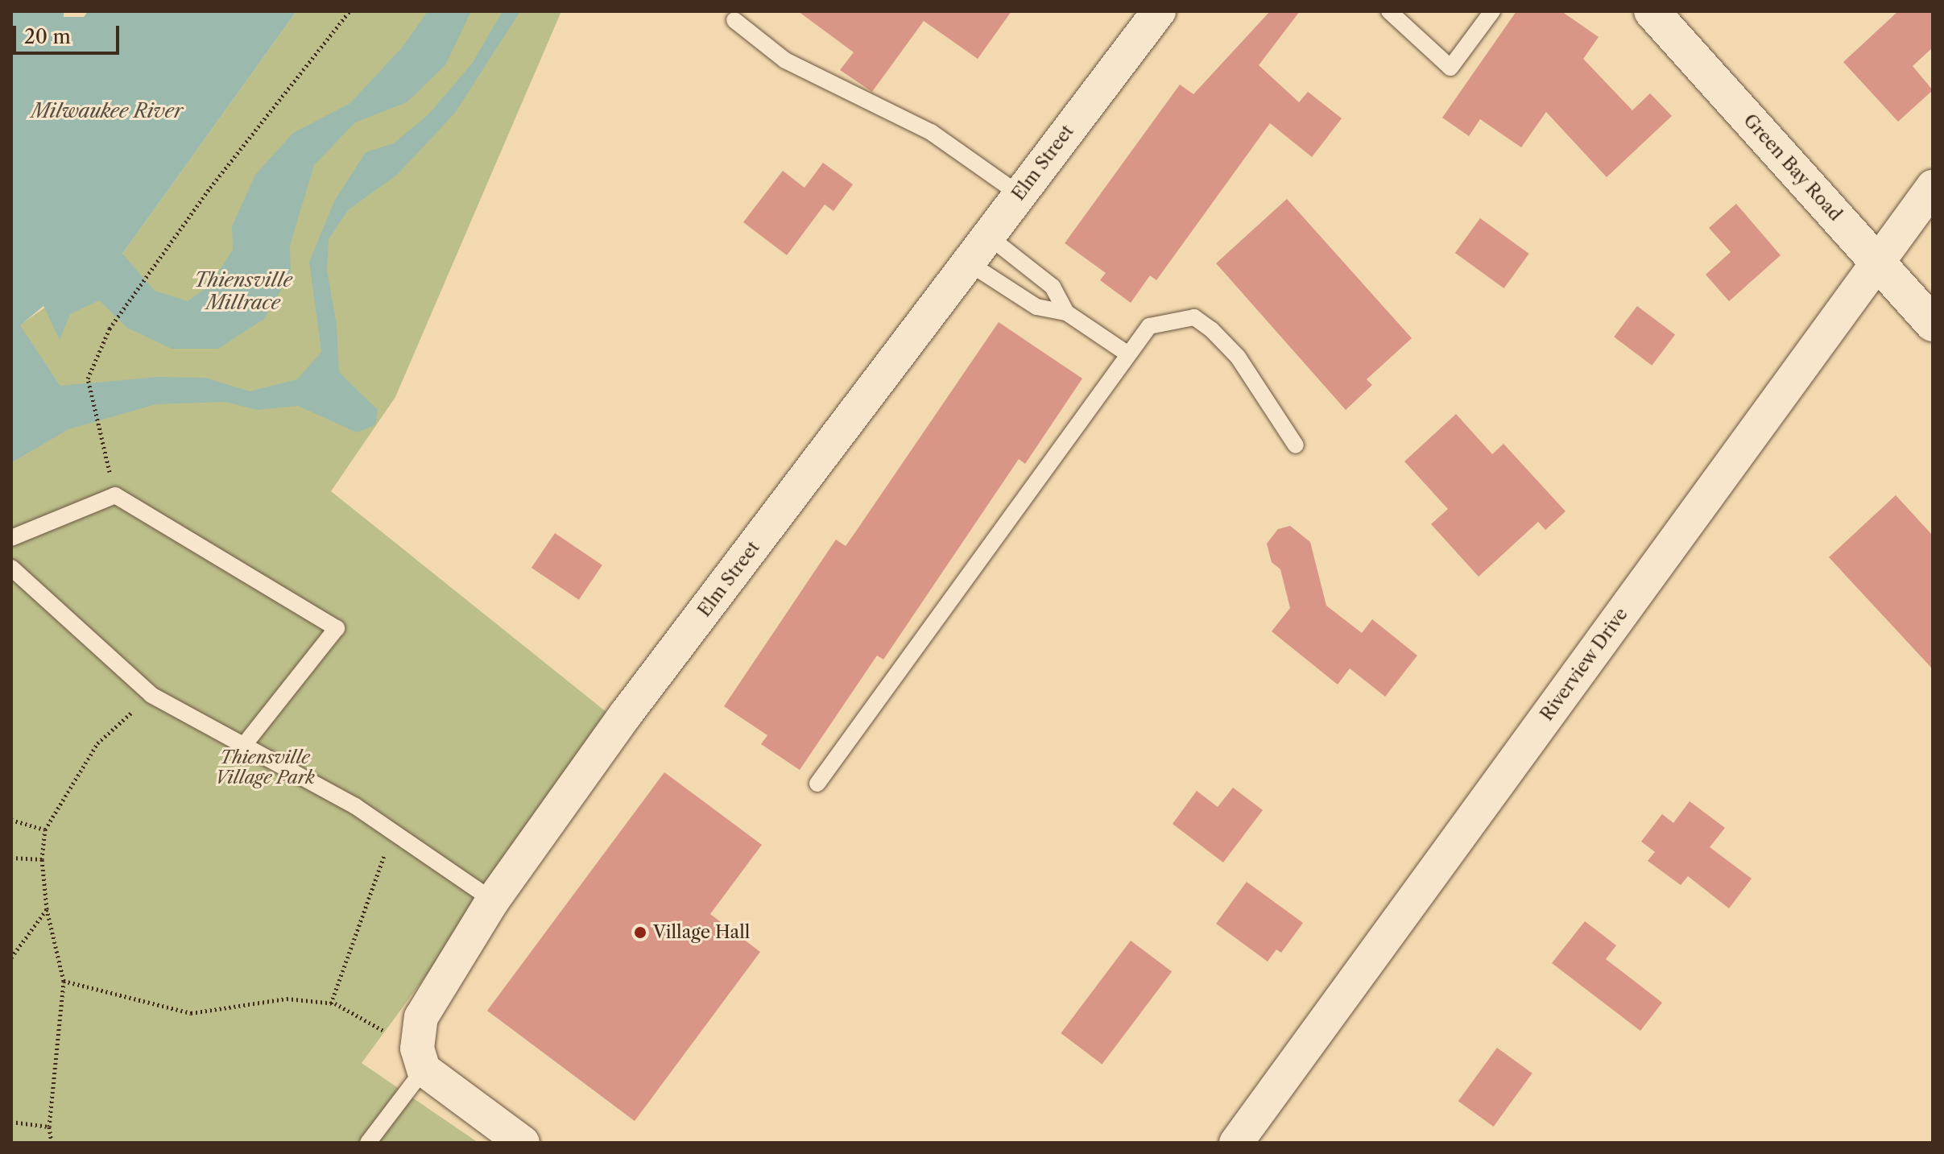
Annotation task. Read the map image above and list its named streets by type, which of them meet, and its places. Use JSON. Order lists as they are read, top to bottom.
{
  "streets": {
    "street": ["Elm Street", "Green Bay Road", "Riverview Drive"]
  },
  "crossings": [
    ["Green Bay Road", "Riverview Drive"]
  ],
  "water": ["Milwaukee River", "Thiensville Millrace"],
  "parks": ["Thiensville Village Park"],
  "places": ["Village Hall"],
  "scale_bar": "20 m"
}
